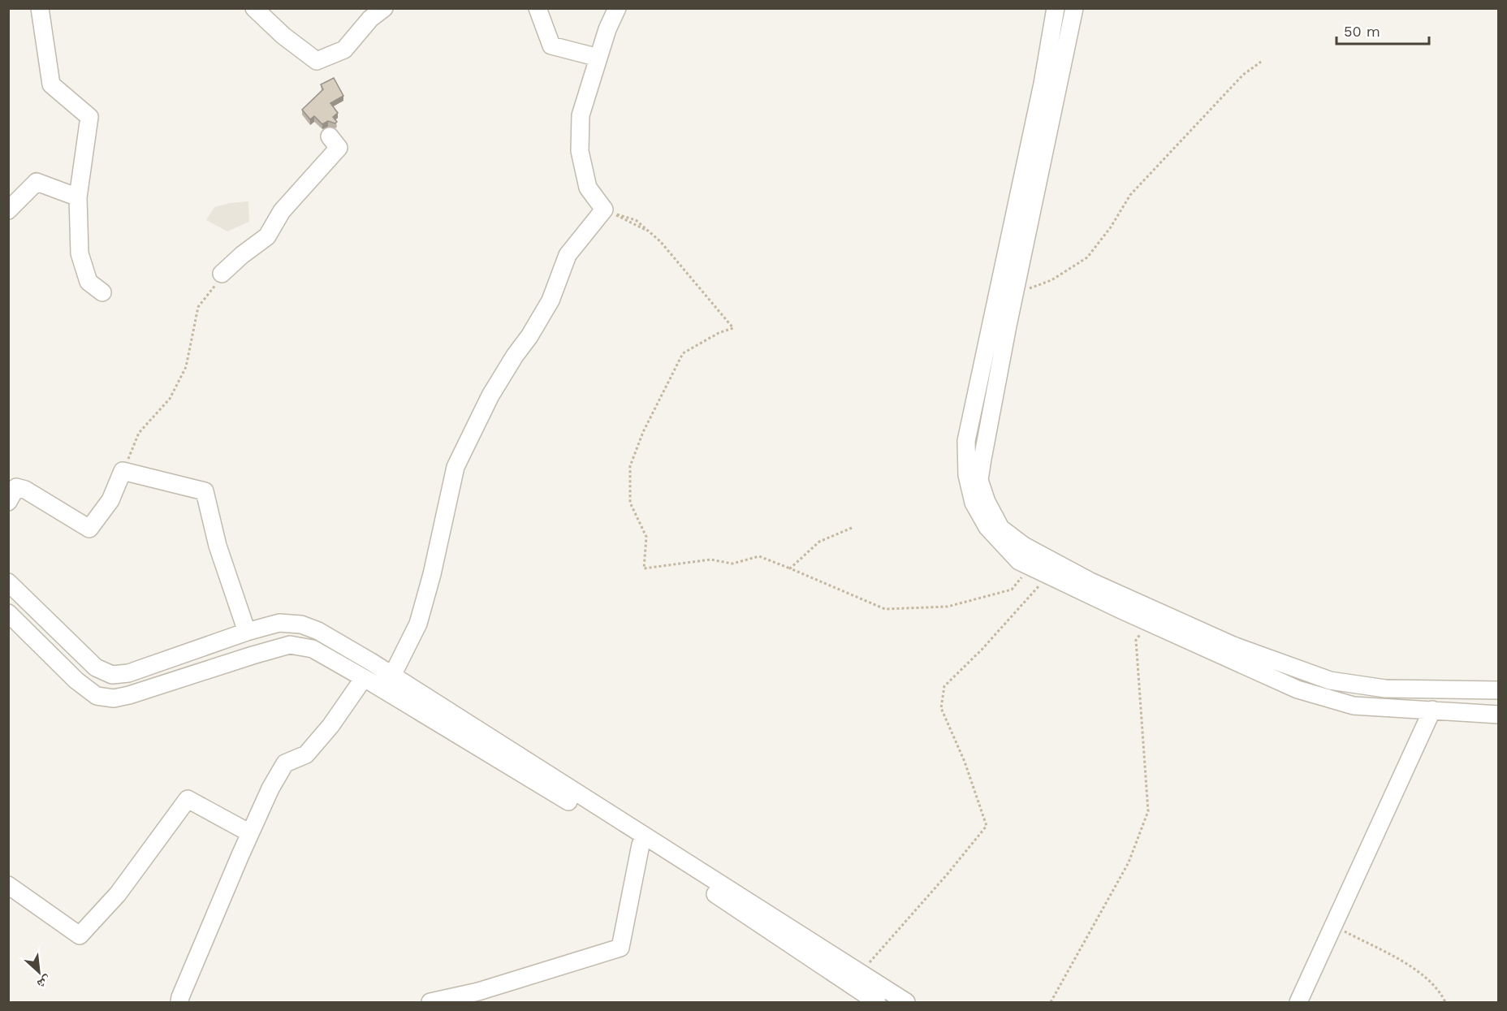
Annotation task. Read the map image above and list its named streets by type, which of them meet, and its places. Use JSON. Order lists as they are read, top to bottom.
{
  "scale_bar": "50 m",
  "north": "bottom right"
}
